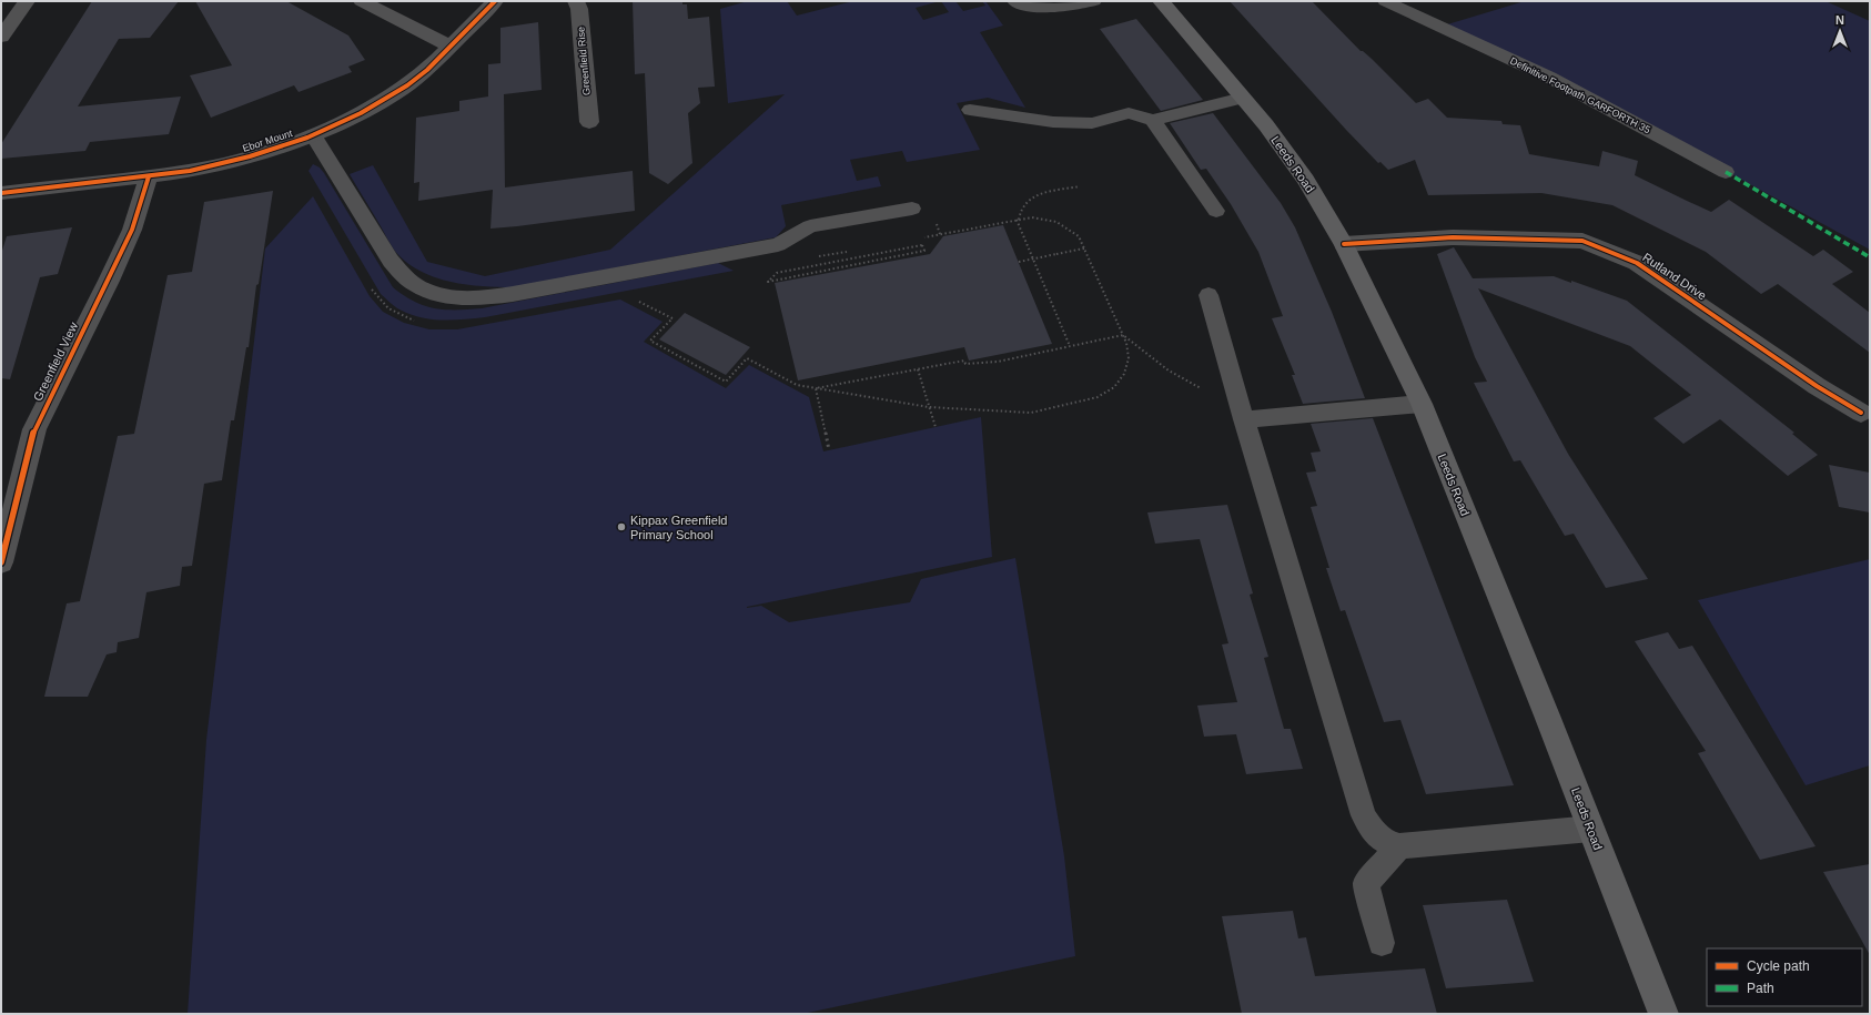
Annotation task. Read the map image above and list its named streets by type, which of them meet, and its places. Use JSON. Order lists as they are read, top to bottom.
{
  "streets": {
    "main road": ["Leeds Road"],
    "street": [
      "Greenfield Rise",
      "Ebor Mount",
      "Rutland Drive",
      "Greenfield View"
    ],
    "lane": ["Definitive Footpath GARFORTH 35"]
  },
  "crossings": [
    ["Ebor Mount", "Greenfield View"],
    ["Leeds Road", "Rutland Drive"]
  ],
  "places": ["Kippax Greenfield Primary School"],
  "legend": ["Cycle path", "Path"],
  "north": "top"
}
